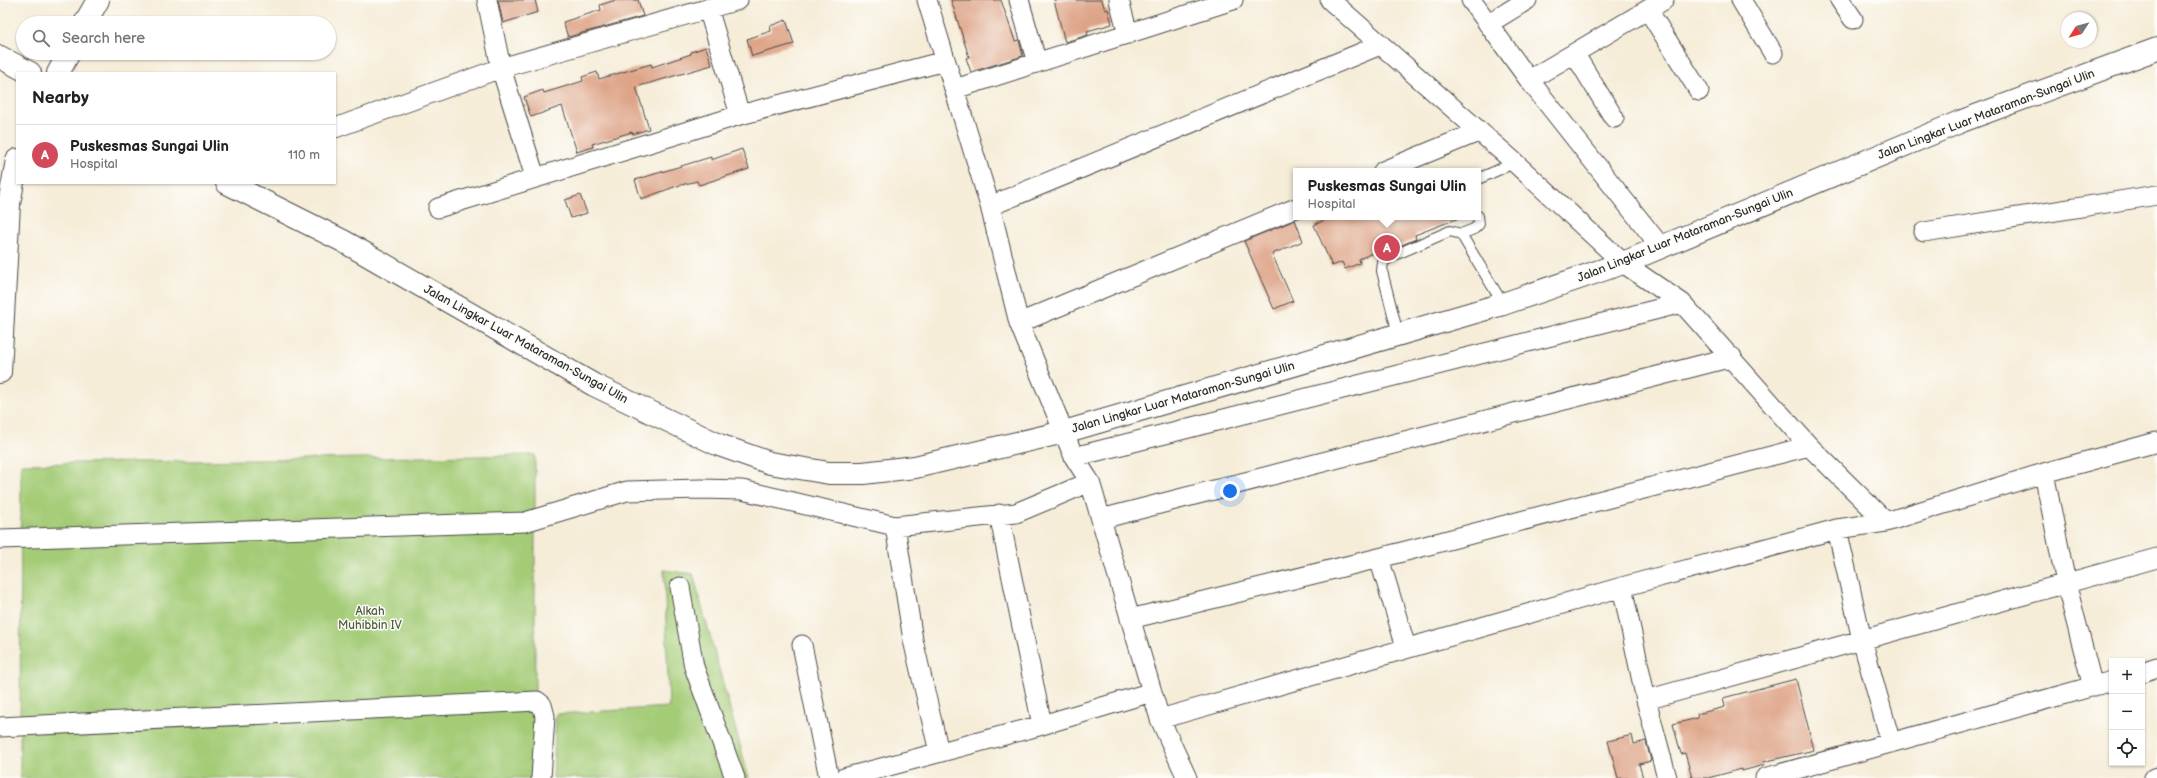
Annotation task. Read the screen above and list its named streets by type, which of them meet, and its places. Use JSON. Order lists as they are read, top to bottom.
{
  "streets": {
    "main road": ["Jalan Lingkar Luar Mataraman-Sungai Ulin"]
  },
  "parks": ["Alkah Muhibbin IV"],
  "north": "bottom left",
  "page": {
    "search": "Search here",
    "heading": "Nearby",
    "list": [
      {
        "mark": "A",
        "name": "Puskesmas Sungai Ulin",
        "note": "Hospital",
        "value": "110 m"
      }
    ],
    "popup": ["Puskesmas Sungai Ulin", "Hospital"],
    "pins": "A",
    "map_buttons": ["+", "−"]
  }
}
